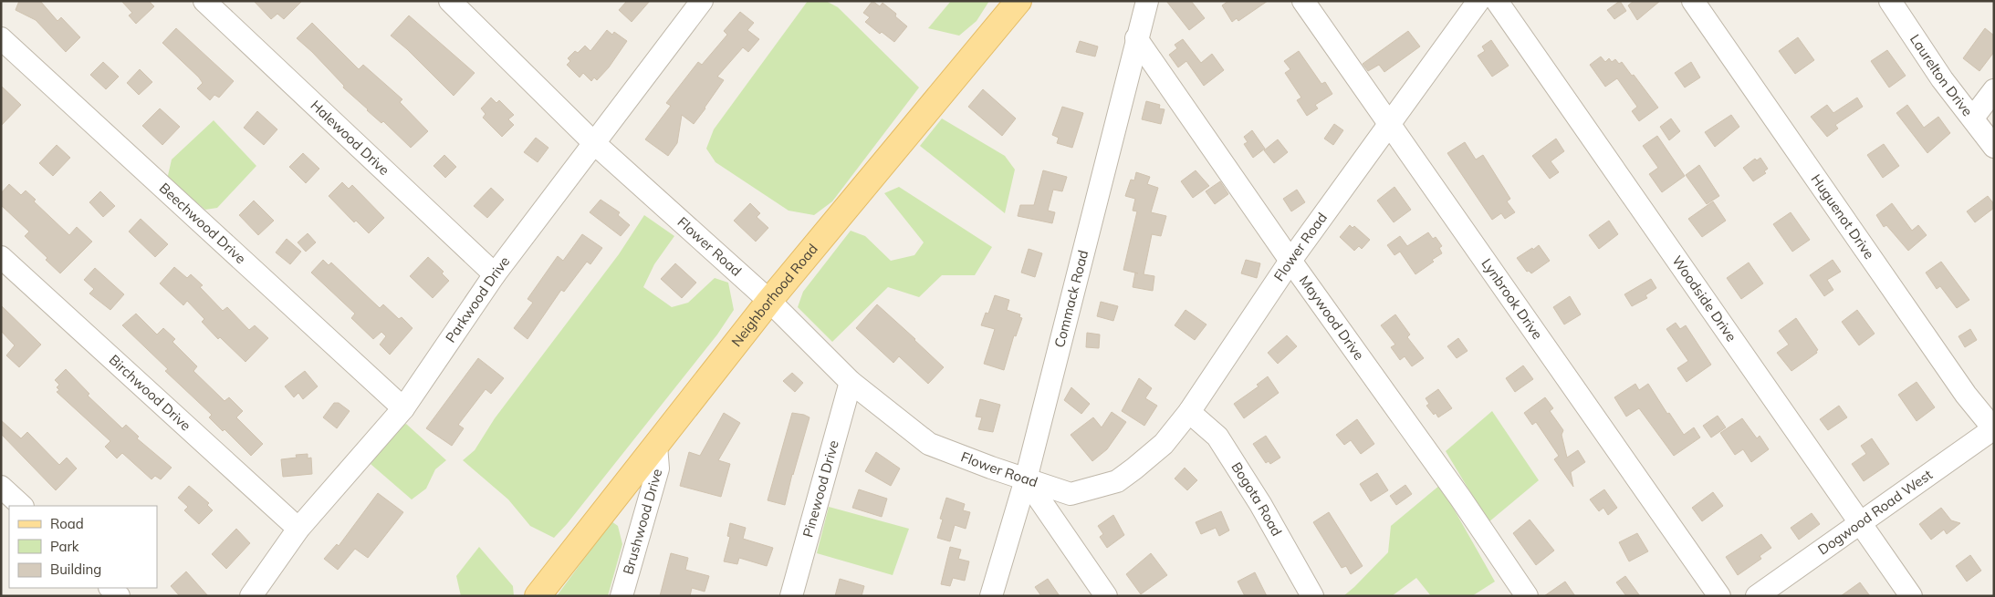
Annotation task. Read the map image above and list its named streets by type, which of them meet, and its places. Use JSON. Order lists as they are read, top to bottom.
{
  "streets": {
    "main road": ["Neighborhood Road"],
    "street": [
      "Laurelton Drive",
      "Halewood Drive",
      "Huguenot Drive",
      "Beechwood Drive",
      "Flower Road",
      "Lynbrook Drive",
      "Woodside Drive",
      "Commack Road",
      "Parkwood Drive",
      "Maywood Drive",
      "Birchwood Drive",
      "Pinewood Drive",
      "Bogota Road",
      "Dogwood Road West",
      "Brushwood Drive"
    ]
  },
  "crossings": [
    ["Halewood Drive", "Parkwood Drive"],
    ["Huguenot Drive", "Dogwood Road West"],
    ["Beechwood Drive", "Parkwood Drive"],
    ["Flower Road", "Neighborhood Road"],
    ["Flower Road", "Lynbrook Drive"],
    ["Flower Road", "Commack Road"],
    ["Flower Road", "Parkwood Drive"],
    ["Flower Road", "Maywood Drive"],
    ["Flower Road", "Pinewood Drive"],
    ["Flower Road", "Bogota Road"],
    ["Neighborhood Road", "Brushwood Drive"],
    ["Woodside Drive", "Dogwood Road West"],
    ["Commack Road", "Maywood Drive"],
    ["Parkwood Drive", "Birchwood Drive"]
  ],
  "legend": ["Road", "Park", "Building"]
}
